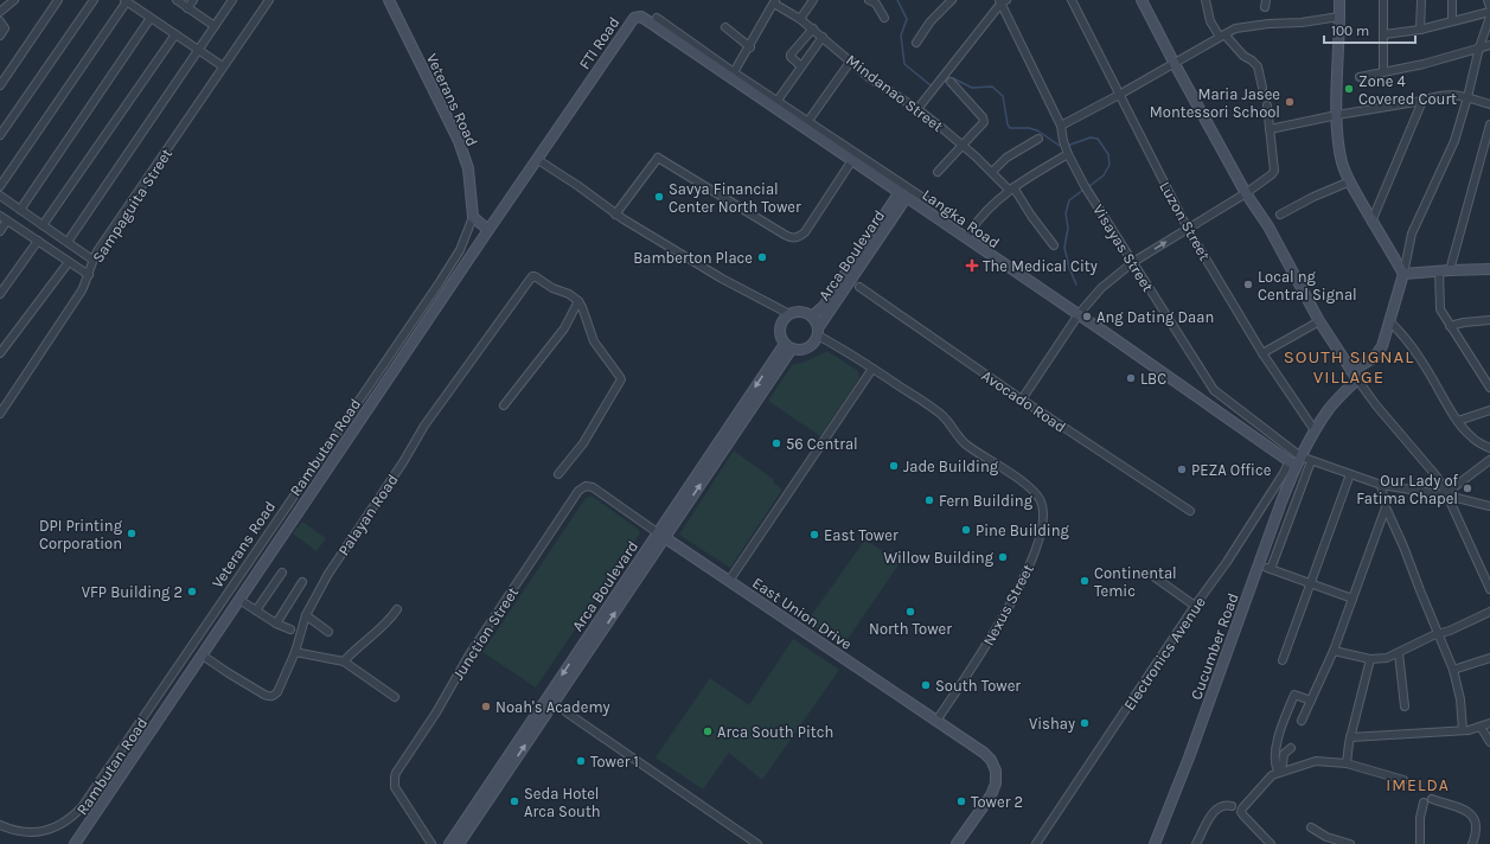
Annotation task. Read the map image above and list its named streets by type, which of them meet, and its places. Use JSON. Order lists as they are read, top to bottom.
{
  "streets": {
    "street": [
      "FTI Road",
      "Mindanao Street",
      "Veterans Road",
      "Sampaguita Street",
      "Langka Road",
      "Luzon Street",
      "Visayas Street",
      "Arca Boulevard",
      "Avocado Road",
      "Rambutan Road",
      "Palayan Road",
      "Nexus Street",
      "East Union Drive",
      "Junction Street",
      "Cucumber Road",
      "Electronics Avenue"
    ]
  },
  "crossings": [
    ["FTI Road", "Langka Road"],
    ["FTI Road", "Rambutan Road"],
    ["Langka Road", "Visayas Street"],
    ["Langka Road", "Arca Boulevard"],
    ["Langka Road", "Cucumber Road"],
    ["Langka Road", "Electronics Avenue"],
    ["Luzon Street", "Cucumber Road"],
    ["Visayas Street", "Cucumber Road"],
    ["Visayas Street", "Electronics Avenue"],
    ["Arca Boulevard", "Nexus Street"],
    ["Arca Boulevard", "East Union Drive"],
    ["Rambutan Road", "Palayan Road"],
    ["Nexus Street", "East Union Drive"],
    ["East Union Drive", "Junction Street"],
    ["Cucumber Road", "Electronics Avenue"]
  ],
  "districts": ["SOUTH SIGNAL VILLAGE", "IMELDA"],
  "places": {
    "other": [
      "Zone 4 Covered Court",
      "Maria Jasee Montessori School",
      "Savya Financial Center North Tower",
      "Bamberton Place",
      "Local ng Central Signal",
      "Ang Dating Daan",
      "LBC",
      "56 Central",
      "Jade Building",
      "PEZA Office",
      "Our Lady of Fatima Chapel",
      "Fern Building",
      "Pine Building",
      "DPI Printing Corporation",
      "East Tower",
      "Willow Building",
      "Continental Temic",
      "VFP Building 2",
      "North Tower",
      "South Tower",
      "Noah's Academy",
      "Vishay",
      "Arca South Pitch",
      "Tower 1",
      "Seda Hotel Arca South",
      "Tower 2"
    ],
    "health": ["The Medical City"]
  },
  "scale_bar": "100 m"
}
